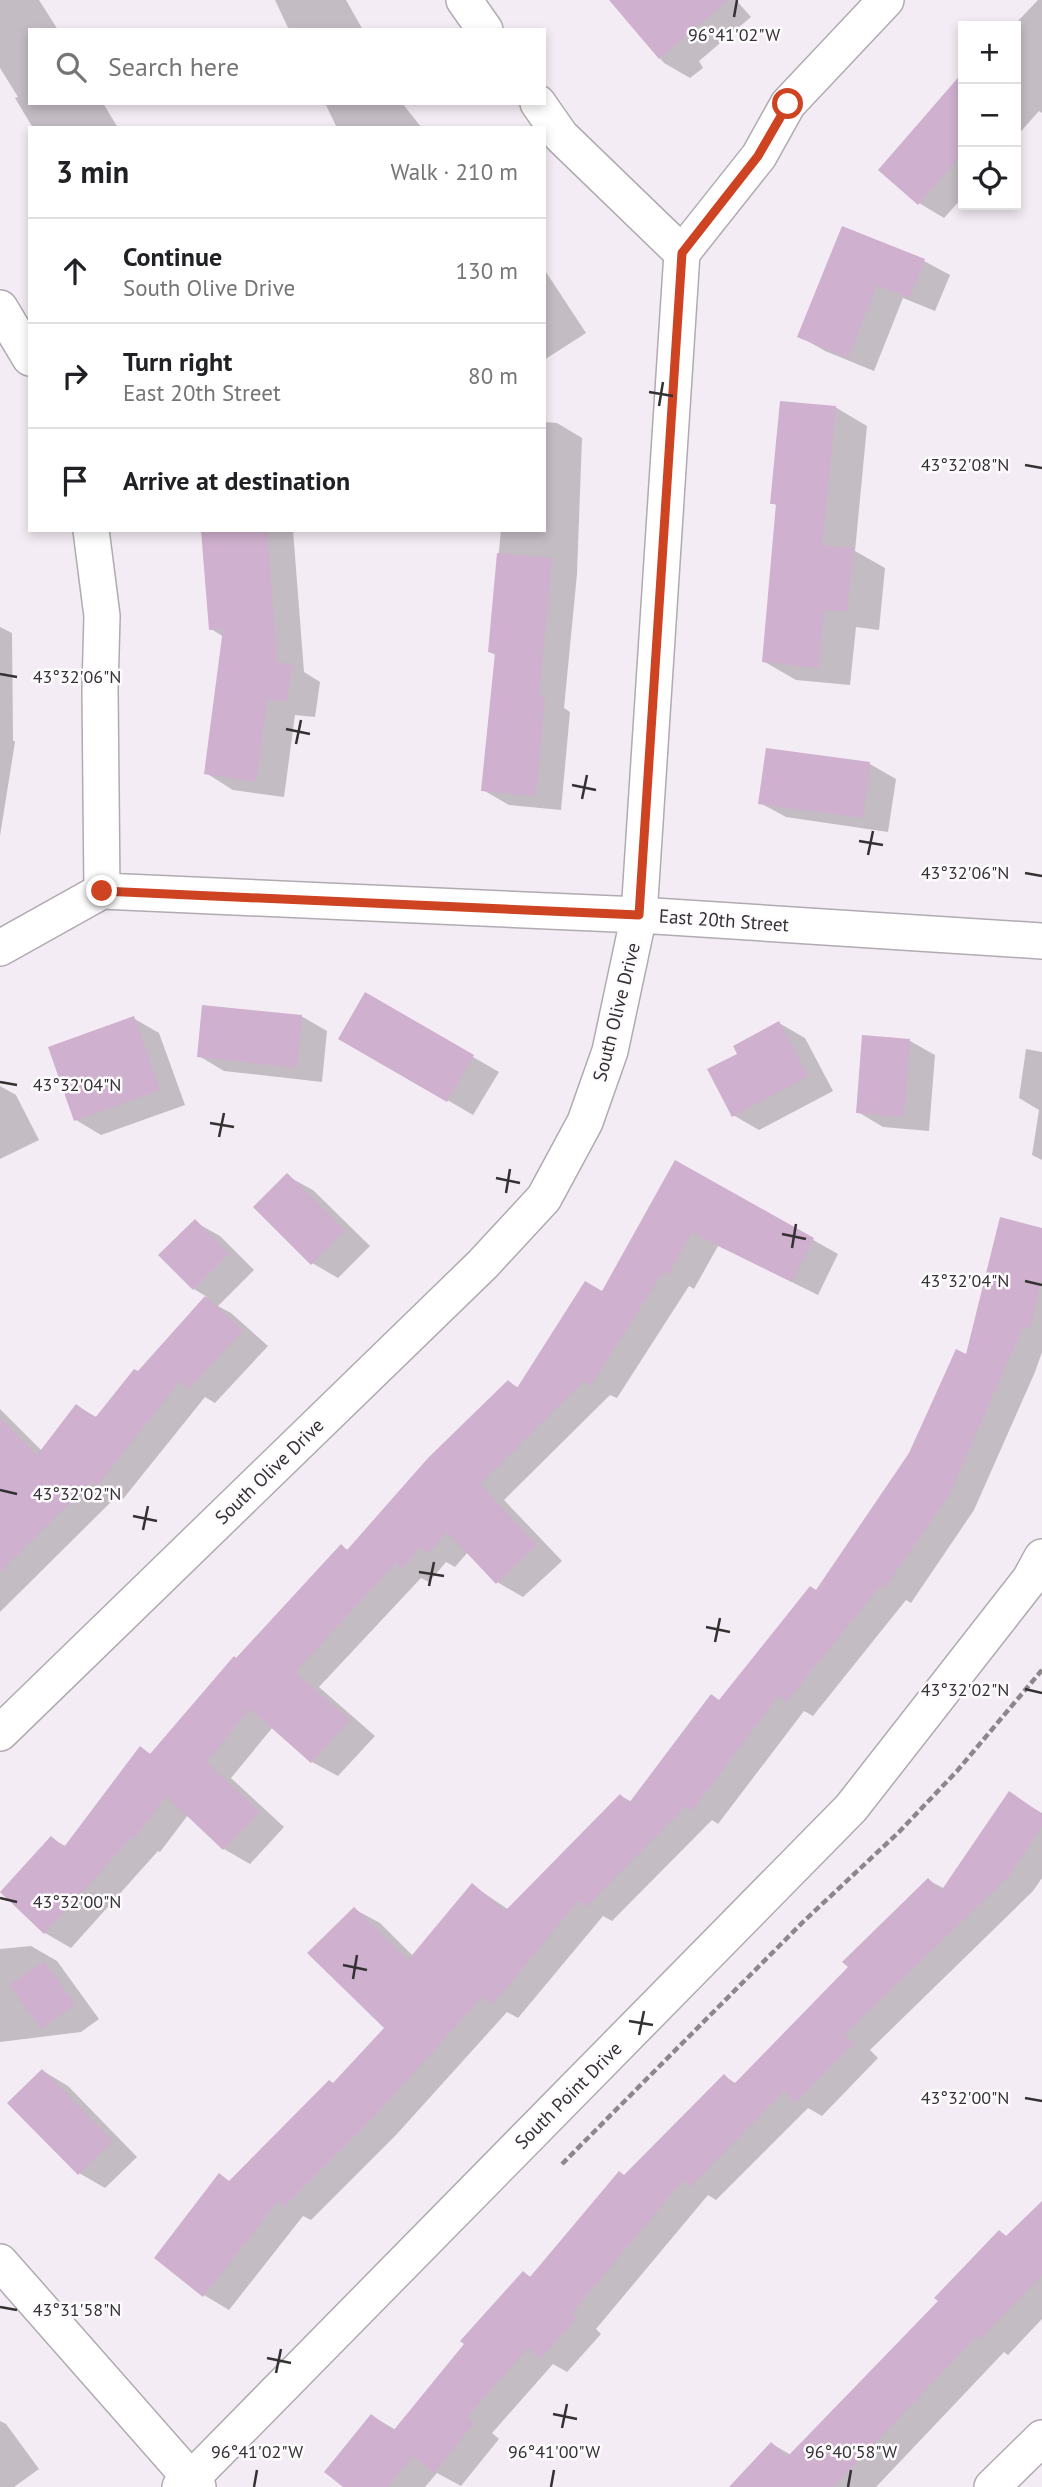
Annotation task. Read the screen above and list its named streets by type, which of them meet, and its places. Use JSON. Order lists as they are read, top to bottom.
{
  "streets": {
    "street": ["East 20th Street", "South Olive Drive", "South Point Drive"]
  },
  "crossings": [
    ["East 20th Street", "South Olive Drive"]
  ],
  "page": {
    "map_buttons": ["+", "−"],
    "search": "Search here",
    "heading": ["3 min", "Walk · 210 m"],
    "list": [
      ["Continue", "South Olive Drive", "130 m"],
      ["Turn right", "East 20th Street", "80 m"],
      "Arrive at destination"
    ]
  },
  "coordinates": [
    "96°41'02\"W",
    "43°32'08\"N",
    "43°32'06\"N",
    "43°32'04\"N",
    "43°32'02\"N",
    "43°32'00\"N",
    "43°31'58\"N",
    "96°41'00\"W",
    "96°40'58\"W"
  ]
}
